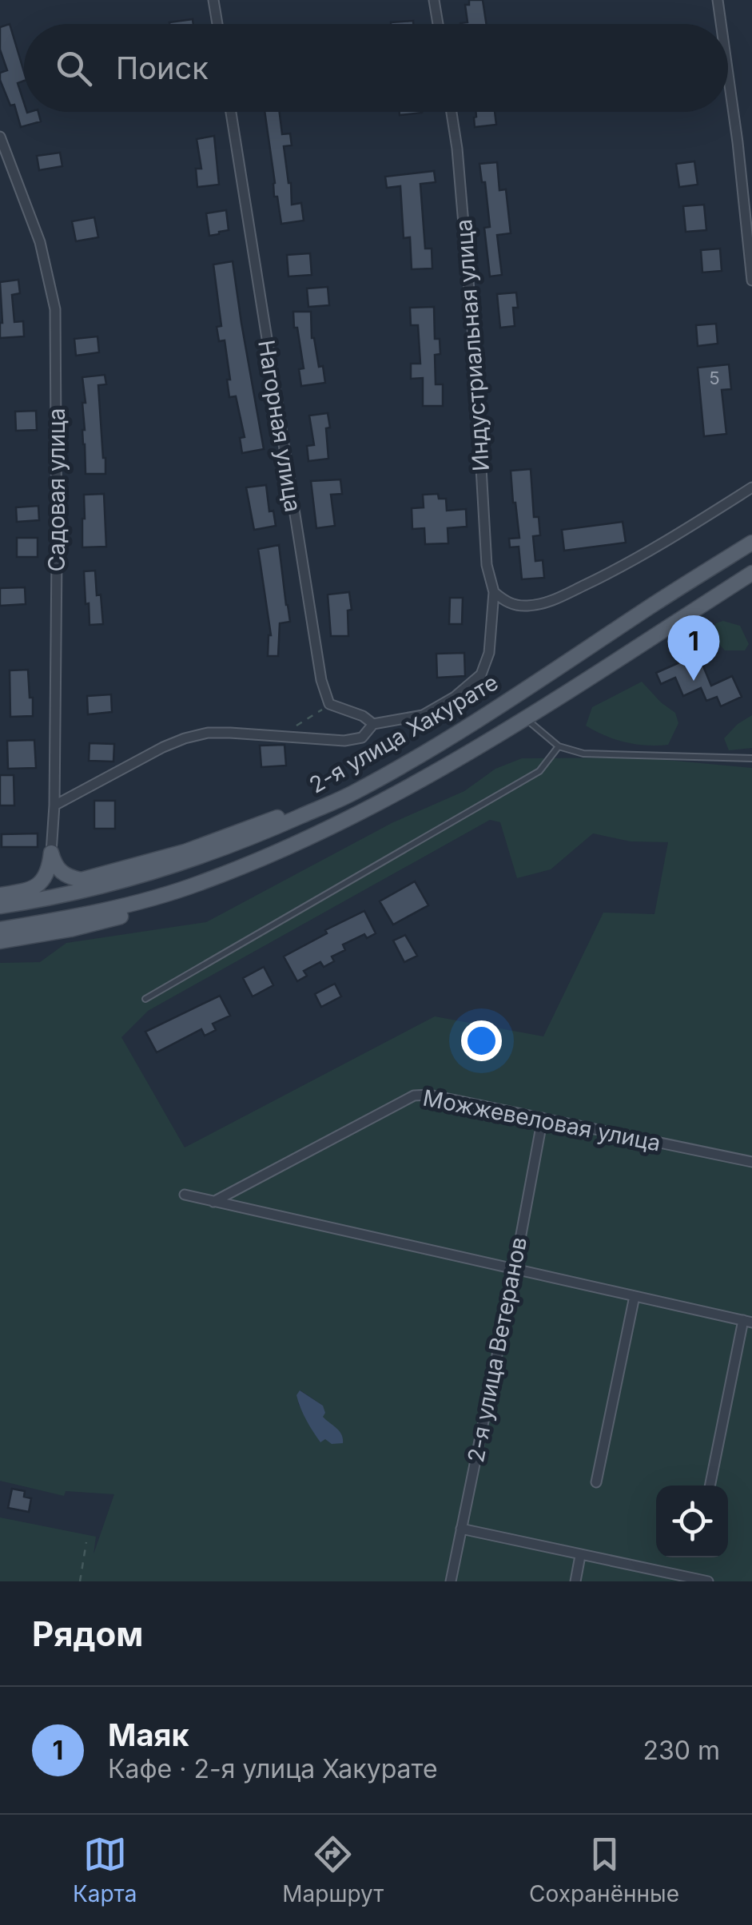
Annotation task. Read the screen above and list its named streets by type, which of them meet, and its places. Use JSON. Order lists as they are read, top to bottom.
{
  "streets": {
    "main road": ["2-я улица Хакурате"],
    "street": [
      "Индустриальная улица",
      "Нагорная улица",
      "Садовая улица",
      "Можжевеловая улица",
      "2-я улица Ветеранов"
    ]
  },
  "crossings": [
    ["Индустриальная улица", "Садовая улица"],
    ["Можжевеловая улица", "2-я улица Ветеранов"]
  ],
  "house_numbers": ["5"],
  "page": {
    "search": "Поиск",
    "pins": "1",
    "heading": "Рядом",
    "list": [
      {
        "mark": "1",
        "name": "Маяк",
        "note": "Кафе · 2-я улица Хакурате",
        "value": "230 m"
      }
    ],
    "nav": ["Карта", "Маршрут", "Сохранённые"]
  }
}
